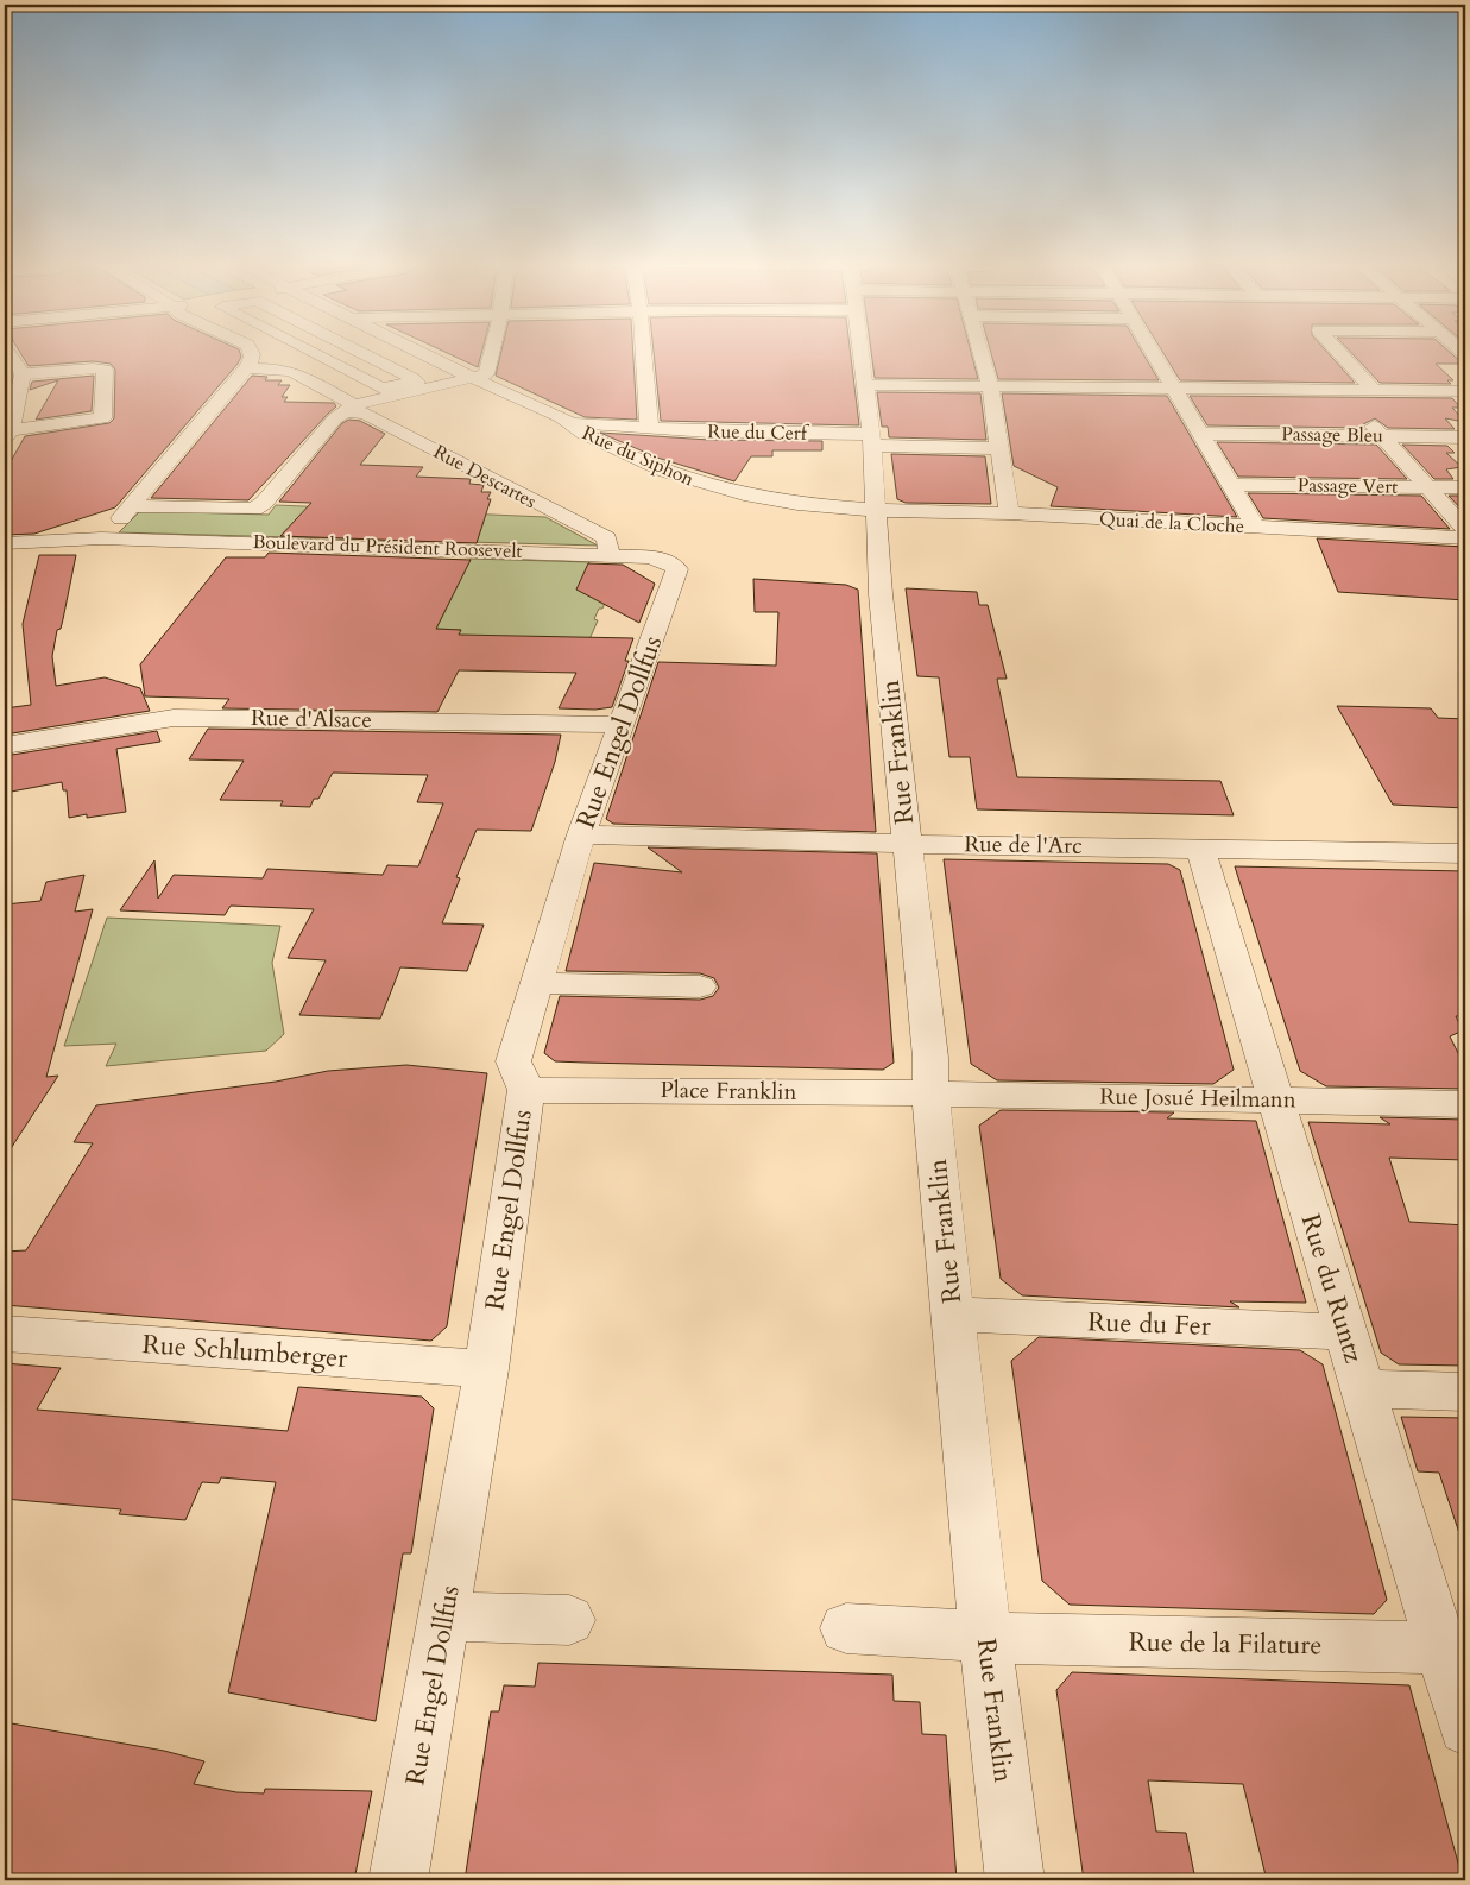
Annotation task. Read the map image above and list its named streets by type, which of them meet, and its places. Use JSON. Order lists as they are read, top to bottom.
{
  "streets": {
    "street": [
      "Rue du Cerf",
      "Passage Bleu",
      "Rue du Siphon",
      "Rue Descartes",
      "Passage Vert",
      "Quai de la Cloche",
      "Boulevard du Président Roosevelt",
      "Rue d'Alsace",
      "Rue Engel Dollfus",
      "Rue Franklin",
      "Rue de l'Arc",
      "Place Franklin",
      "Rue Josué Heilmann",
      "Rue du Runtz",
      "Rue du Fer",
      "Rue Schlumberger",
      "Rue de la Filature"
    ]
  },
  "crossings": [
    ["Rue du Cerf", "Rue du Siphon"],
    ["Rue du Cerf", "Rue Franklin"],
    ["Rue du Siphon", "Quai de la Cloche"],
    ["Rue du Siphon", "Rue Franklin"],
    ["Rue Descartes", "Boulevard du Président Roosevelt"],
    ["Quai de la Cloche", "Rue Franklin"],
    ["Boulevard du Président Roosevelt", "Rue Engel Dollfus"],
    ["Rue d'Alsace", "Rue Engel Dollfus"],
    ["Rue Engel Dollfus", "Rue de l'Arc"],
    ["Rue Engel Dollfus", "Place Franklin"],
    ["Rue Engel Dollfus", "Rue Schlumberger"],
    ["Rue Franklin", "Rue de l'Arc"],
    ["Rue Franklin", "Place Franklin"],
    ["Rue Franklin", "Rue Josué Heilmann"],
    ["Rue Franklin", "Rue du Fer"],
    ["Rue Franklin", "Rue de la Filature"],
    ["Rue de l'Arc", "Rue du Runtz"],
    ["Place Franklin", "Rue Josué Heilmann"],
    ["Rue Josué Heilmann", "Rue du Runtz"],
    ["Rue du Runtz", "Rue du Fer"],
    ["Rue du Runtz", "Rue de la Filature"]
  ]
}
